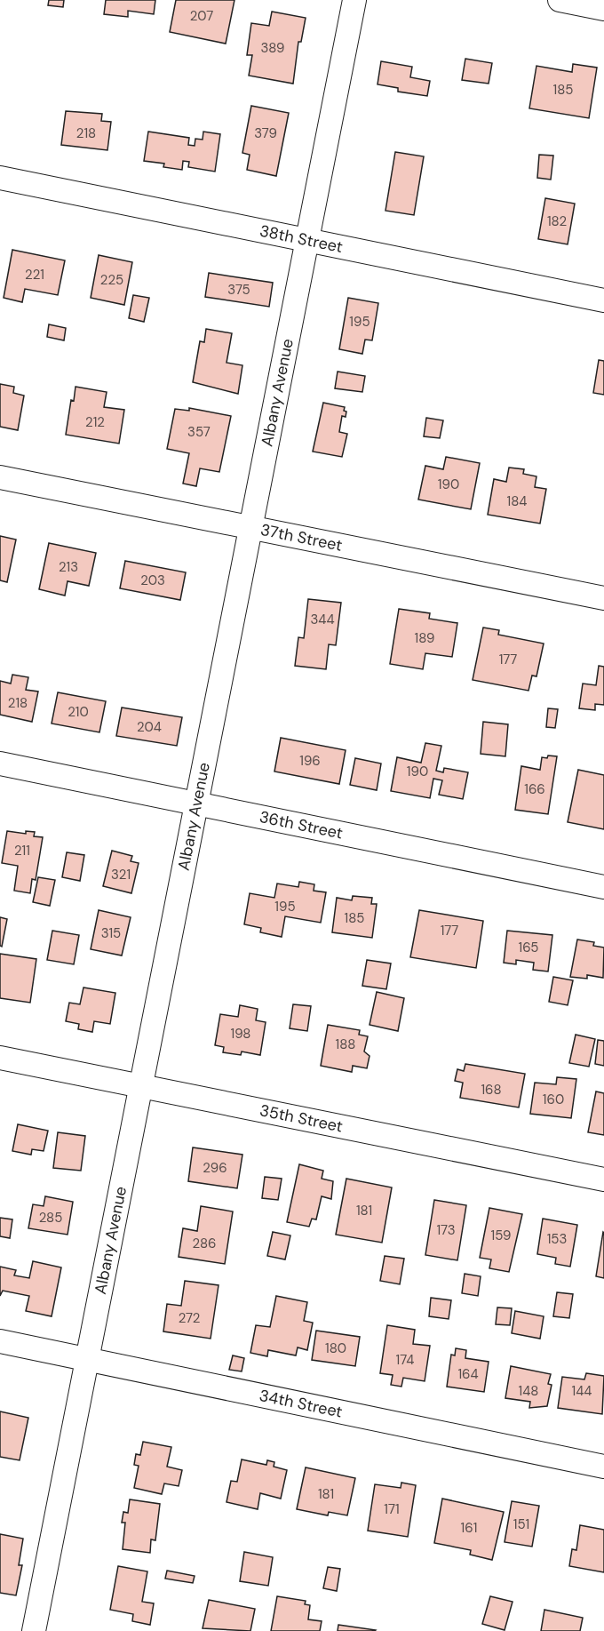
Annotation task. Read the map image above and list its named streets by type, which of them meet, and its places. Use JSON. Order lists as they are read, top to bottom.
{
  "streets": {
    "street": [
      "38th Street",
      "Albany Avenue",
      "37th Street",
      "36th Street",
      "35th Street",
      "34th Street"
    ]
  },
  "crossings": [
    ["38th Street", "Albany Avenue"],
    ["Albany Avenue", "37th Street"],
    ["Albany Avenue", "36th Street"],
    ["Albany Avenue", "35th Street"],
    ["Albany Avenue", "34th Street"]
  ],
  "house_numbers": [
    "207",
    "389",
    "185",
    "218",
    "379",
    "182",
    "221",
    "225",
    "375",
    "195",
    "212",
    "357",
    "190",
    "184",
    "213",
    "203",
    "344",
    "189",
    "177",
    "218",
    "210",
    "204",
    "196",
    "190",
    "166",
    "211",
    "321",
    "195",
    "185",
    "177",
    "315",
    "165",
    "198",
    "188",
    "168",
    "160",
    "296",
    "181",
    "285",
    "173",
    "159",
    "153",
    "286",
    "272",
    "180",
    "174",
    "164",
    "148",
    "144",
    "181",
    "171",
    "151",
    "161"
  ]
}
